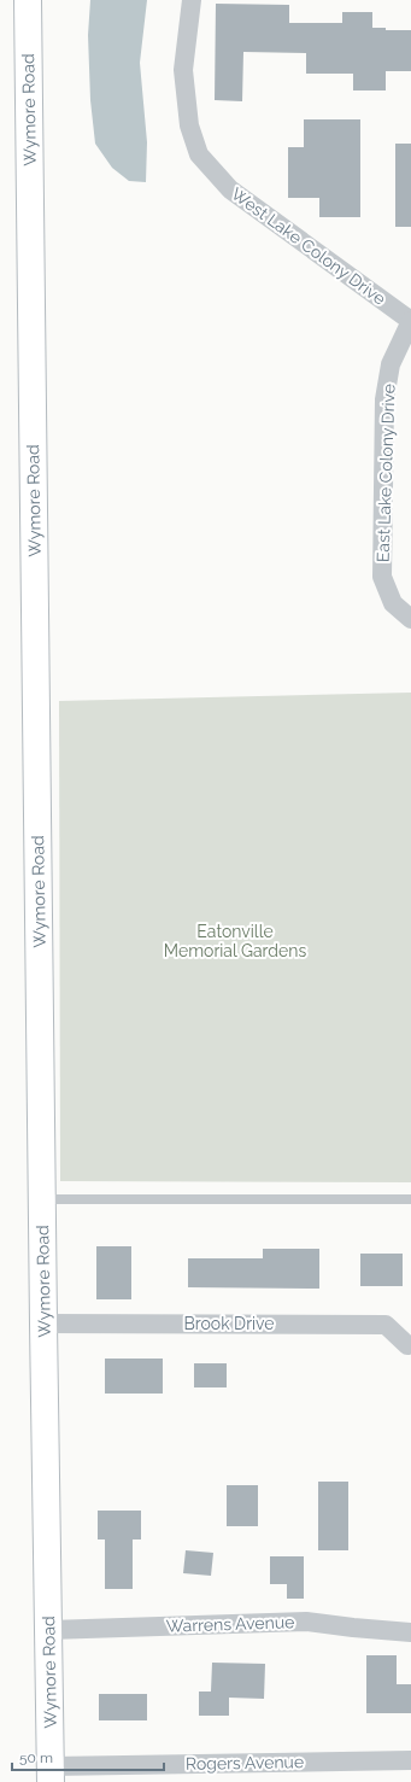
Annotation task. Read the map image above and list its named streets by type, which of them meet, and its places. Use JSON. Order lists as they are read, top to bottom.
{
  "streets": {
    "main road": ["Wymore Road"],
    "street": [
      "West Lake Colony Drive",
      "East Lake Colony Drive",
      "Brook Drive",
      "Warrens Avenue",
      "Rogers Avenue"
    ]
  },
  "crossings": [
    ["Wymore Road", "Brook Drive"],
    ["Wymore Road", "Warrens Avenue"],
    ["Wymore Road", "Rogers Avenue"],
    ["West Lake Colony Drive", "East Lake Colony Drive"]
  ],
  "parks": ["Eatonville Memorial Gardens"],
  "scale_bar": "50 m"
}
